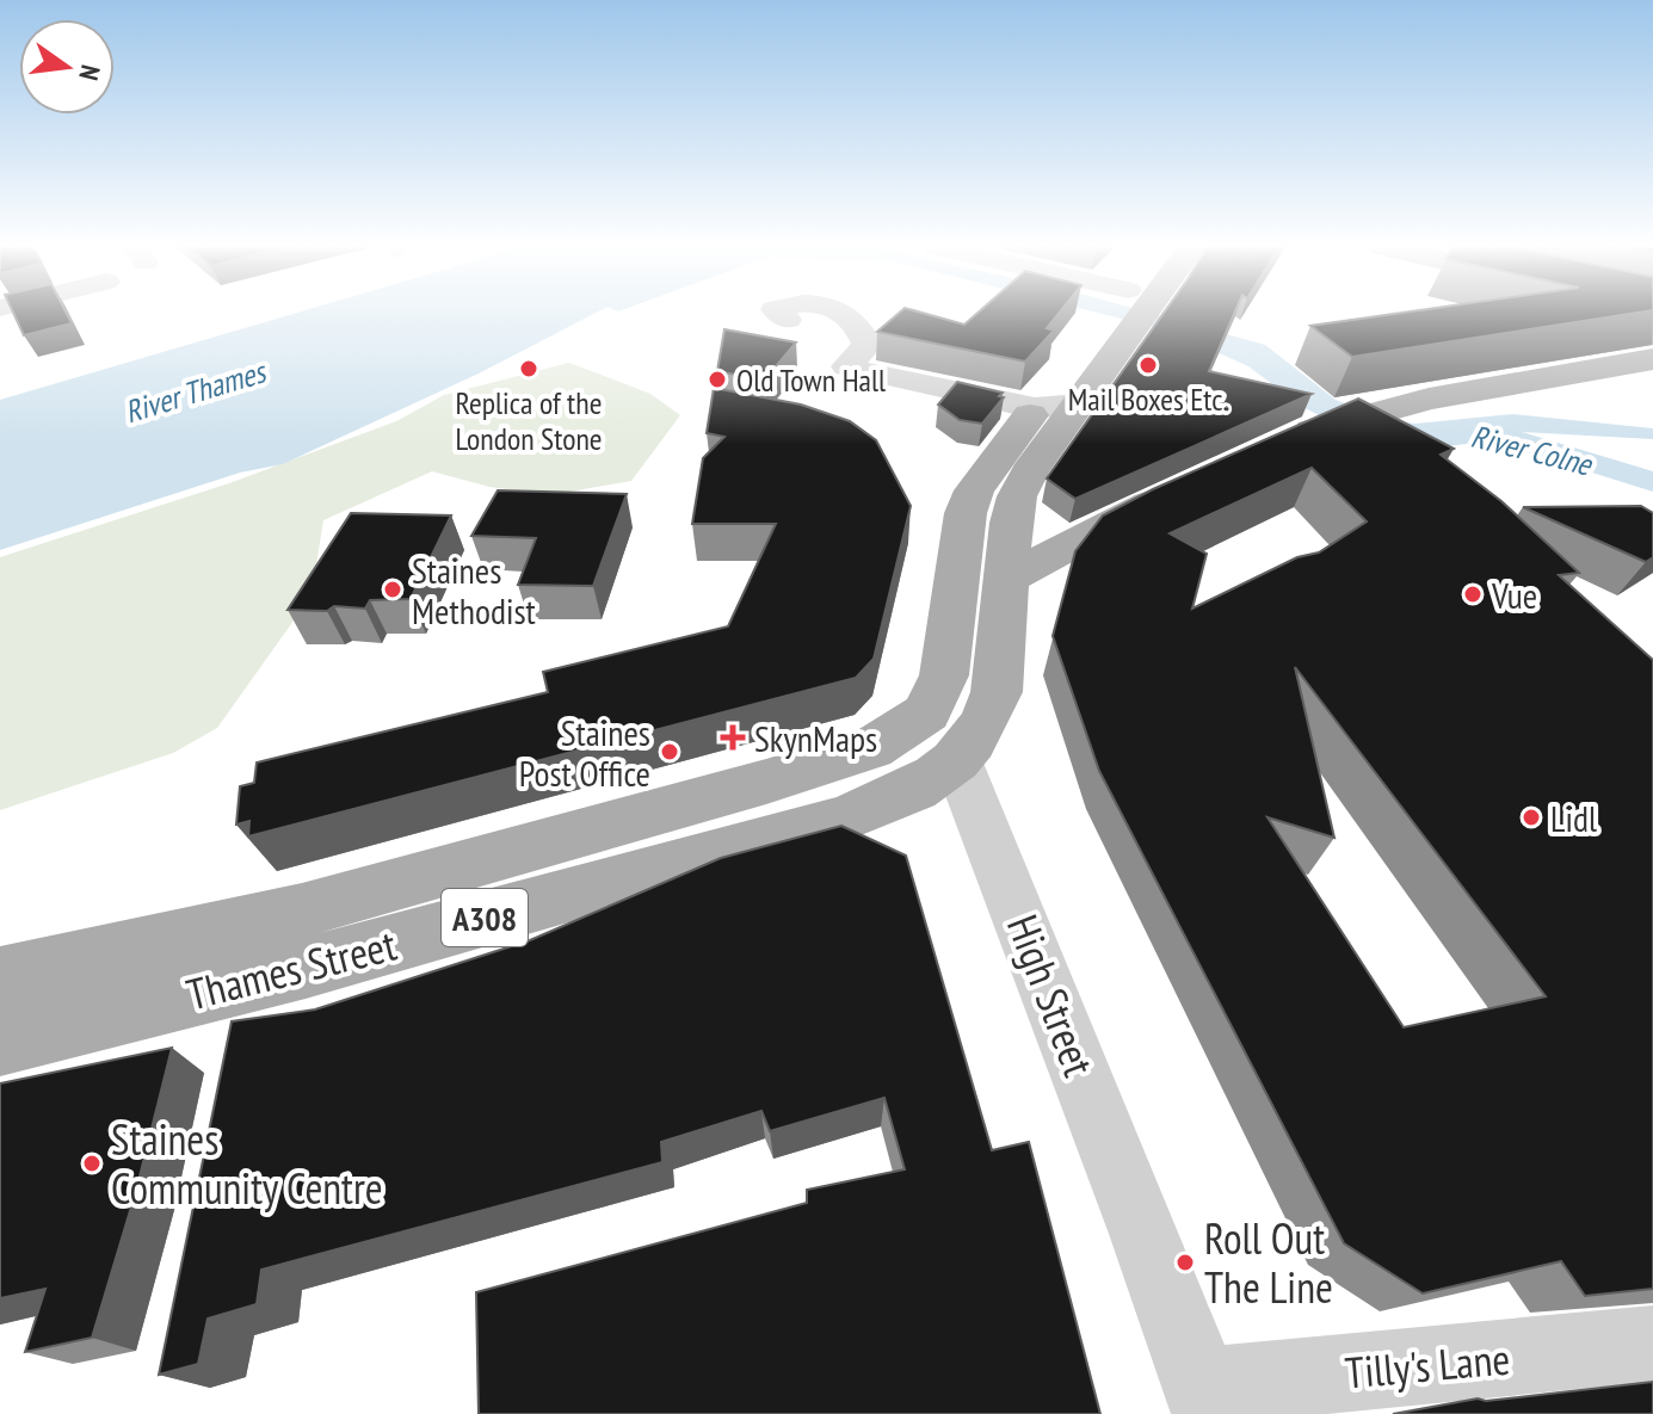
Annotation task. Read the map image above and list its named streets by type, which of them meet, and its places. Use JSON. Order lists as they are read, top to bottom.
{
  "streets": {
    "main road": ["A308", "Thames Street"],
    "street": ["High Street", "Tilly's Lane"]
  },
  "crossings": [
    ["A308", "Thames Street"],
    ["A308", "High Street"],
    ["Thames Street", "High Street"],
    ["High Street", "Tilly's Lane"]
  ],
  "water": ["River Thames", "River Colne"],
  "places": {
    "other": [
      "Mail Boxes Etc.",
      "Replica of the London Stone",
      "Old Town Hall",
      "Staines Methodist",
      "Vue",
      "Staines Post Office",
      "Lidl",
      "Staines Community Centre",
      "Roll Out The Line"
    ],
    "health": ["SkynMaps"]
  },
  "north": "right"
}
